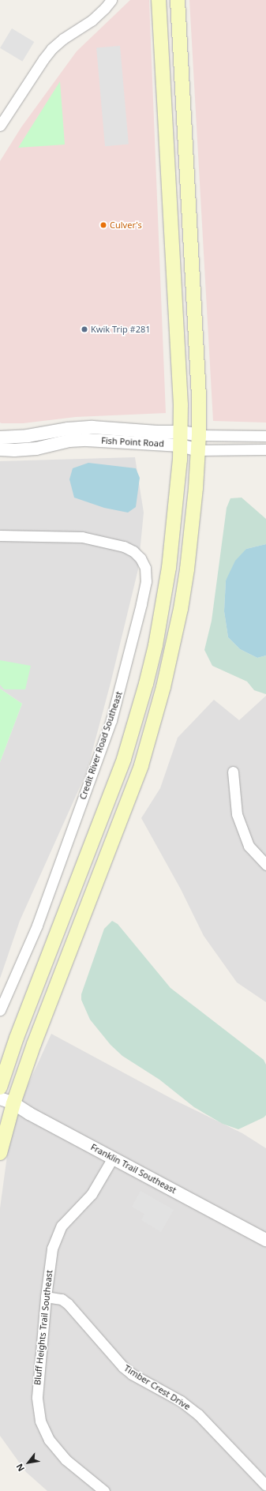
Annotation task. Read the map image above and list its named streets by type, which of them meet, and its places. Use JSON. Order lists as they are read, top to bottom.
{
  "streets": {
    "street": [
      "Fish Point Road",
      "Credit River Road Southeast",
      "Franklin Trail Southeast",
      "Bluff Heights Trail Southeast",
      "Timber Crest Drive"
    ]
  },
  "crossings": [
    ["Franklin Trail Southeast", "Bluff Heights Trail Southeast"],
    ["Bluff Heights Trail Southeast", "Timber Crest Drive"]
  ],
  "places": ["Culver's", "Kwik Trip #281"],
  "north": "bottom left"
}
